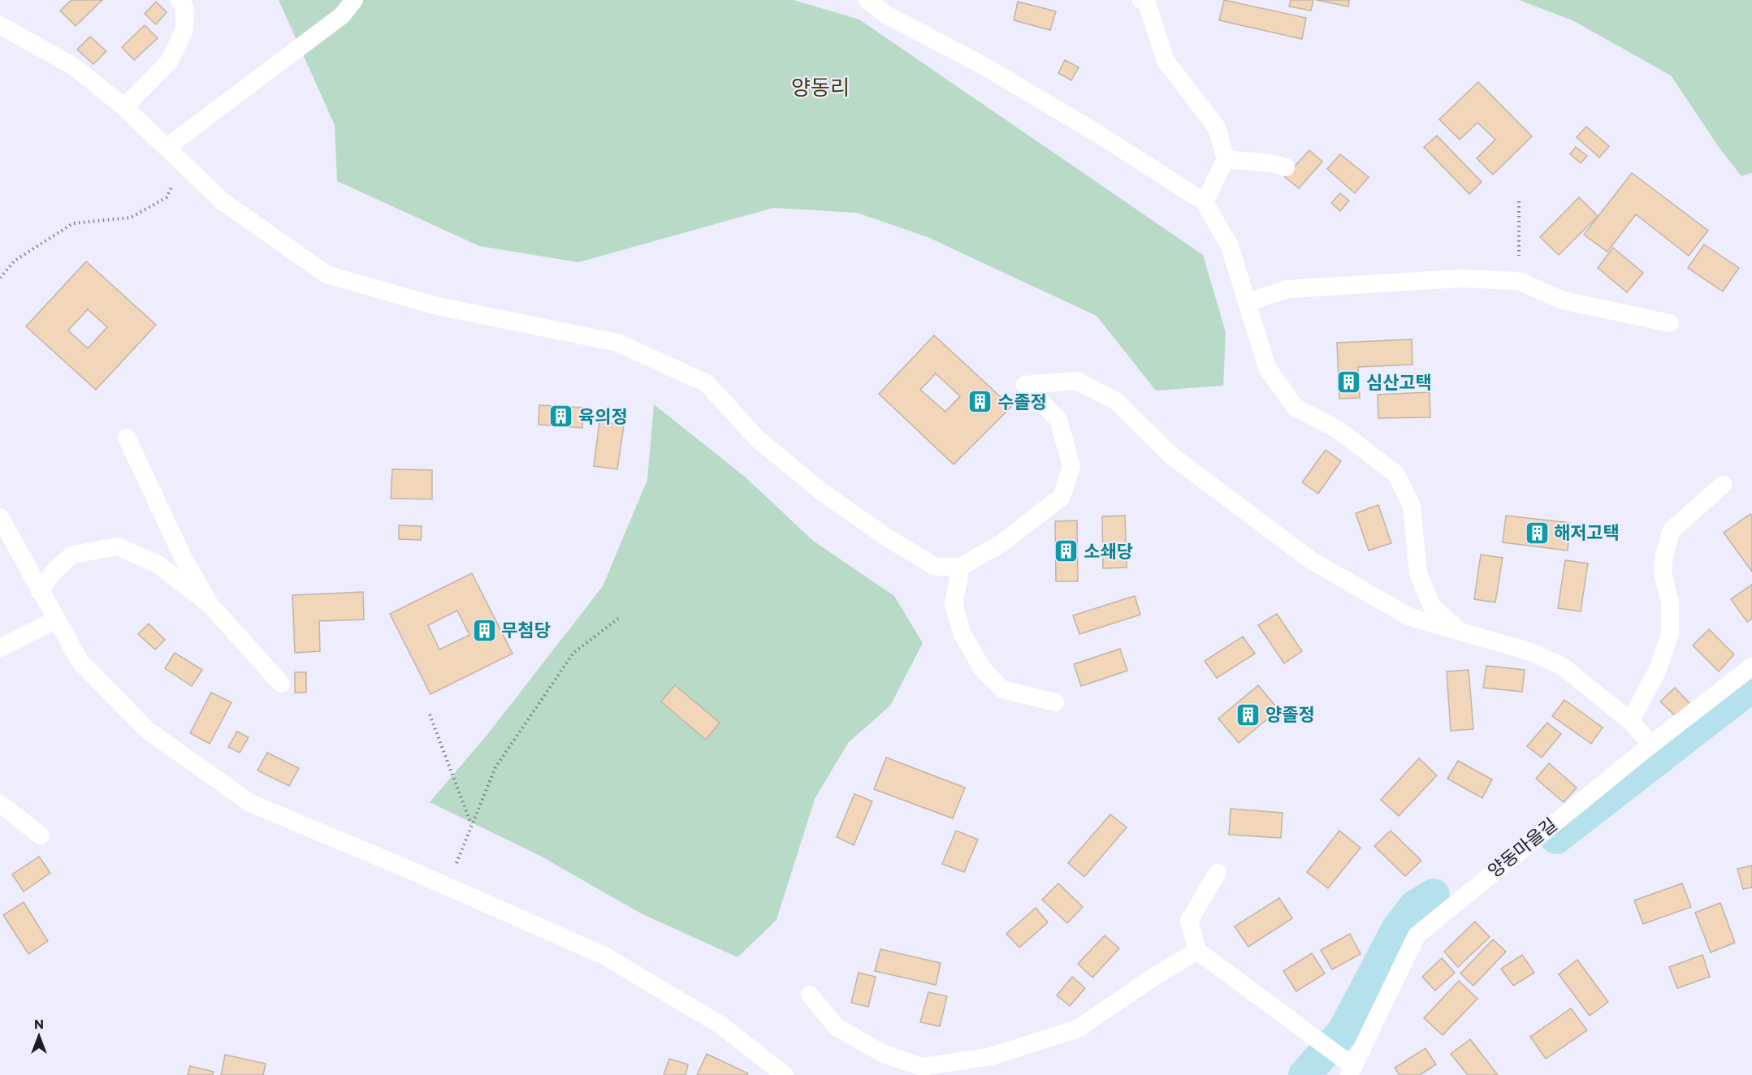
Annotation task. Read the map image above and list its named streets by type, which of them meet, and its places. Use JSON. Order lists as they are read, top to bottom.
{
  "streets": {
    "lane": ["양동마을길"]
  },
  "districts": ["양동리"],
  "places": {
    "building": [
      "심산고택",
      "수졸정",
      "육의정",
      "해저고택",
      "소쇄당",
      "무첨당",
      "양졸정"
    ]
  },
  "north": "top"
}
